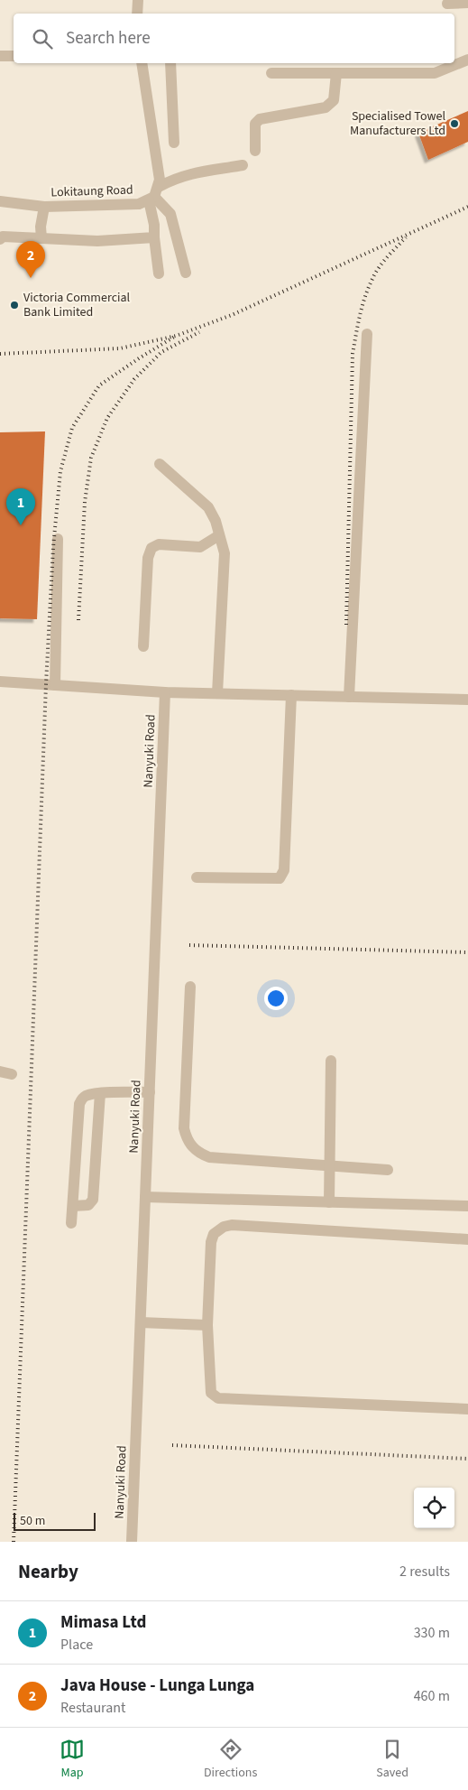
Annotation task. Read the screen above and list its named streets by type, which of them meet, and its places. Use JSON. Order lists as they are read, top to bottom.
{
  "streets": {
    "street": ["Lokitaung Road", "Nanyuki Road"]
  },
  "places": ["Specialised Towel Manufacturers Ltd", "Victoria Commercial Bank Limited"],
  "scale_bar": "50 m",
  "page": {
    "search": "Search here",
    "pins": ["2", "1"],
    "scale": "50 m",
    "heading": ["Nearby", "2 results"],
    "list": [
      {
        "mark": "1",
        "name": "Mimasa Ltd",
        "note": "Place",
        "value": "330 m"
      },
      {
        "mark": "2",
        "name": "Java House - Lunga Lunga",
        "note": "Restaurant",
        "value": "460 m"
      }
    ],
    "nav": ["Map", "Directions", "Saved"]
  }
}
